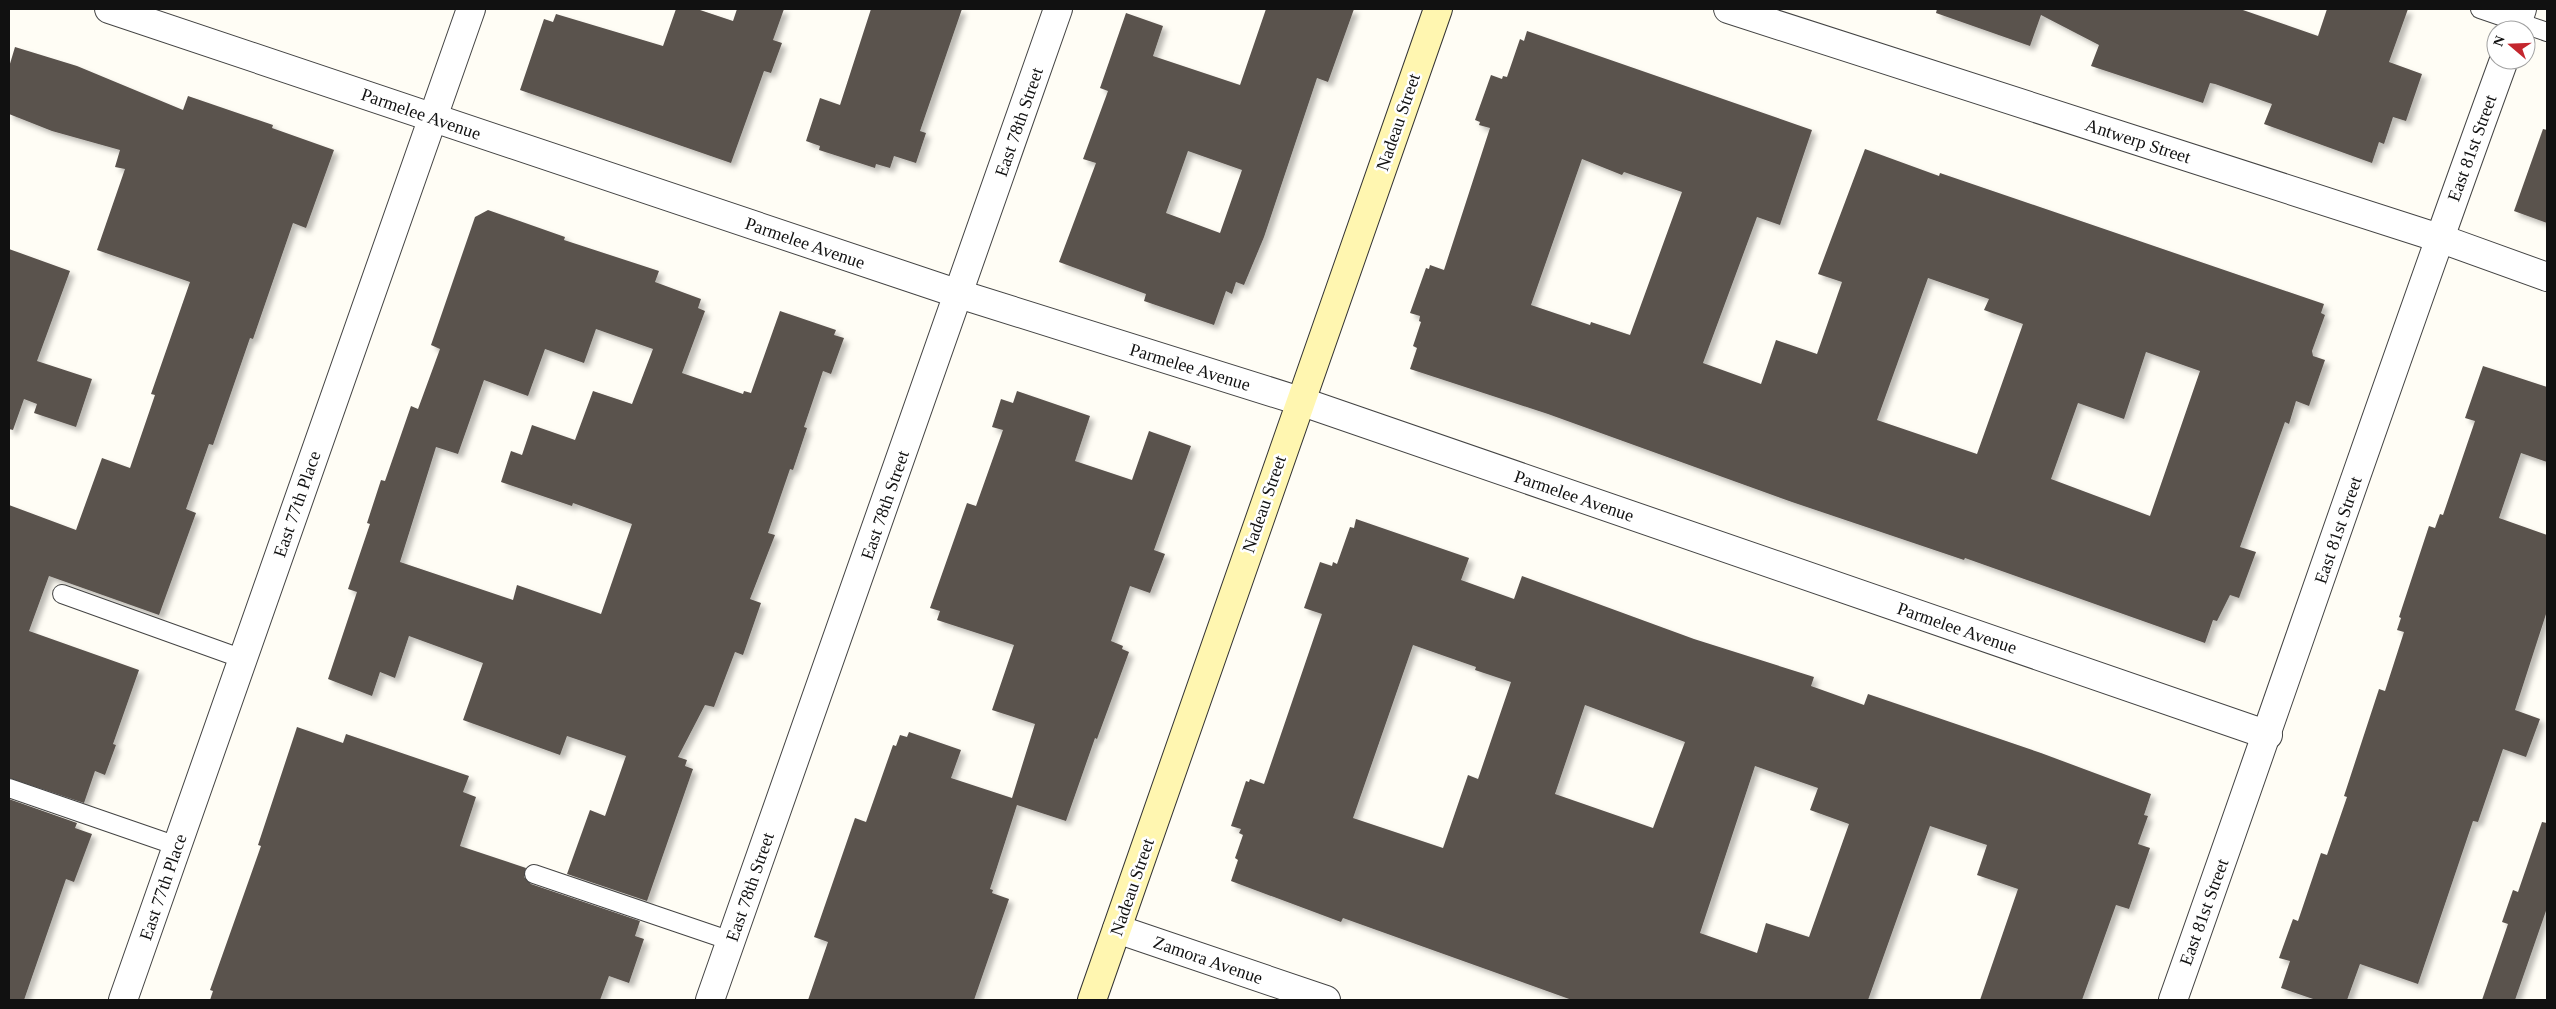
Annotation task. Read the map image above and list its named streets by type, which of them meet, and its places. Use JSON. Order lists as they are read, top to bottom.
{
  "streets": {
    "main road": ["Nadeau Street"],
    "street": [
      "Parmelee Avenue",
      "East 78th Street",
      "Antwerp Street",
      "East 81st Street",
      "East 77th Place",
      "Zamora Avenue"
    ]
  },
  "crossings": [
    ["Parmelee Avenue", "East 78th Street"],
    ["Parmelee Avenue", "Nadeau Street"],
    ["Parmelee Avenue", "East 81st Street"],
    ["Parmelee Avenue", "East 77th Place"],
    ["Nadeau Street", "Zamora Avenue"],
    ["Antwerp Street", "East 81st Street"]
  ],
  "north": "left"
}
